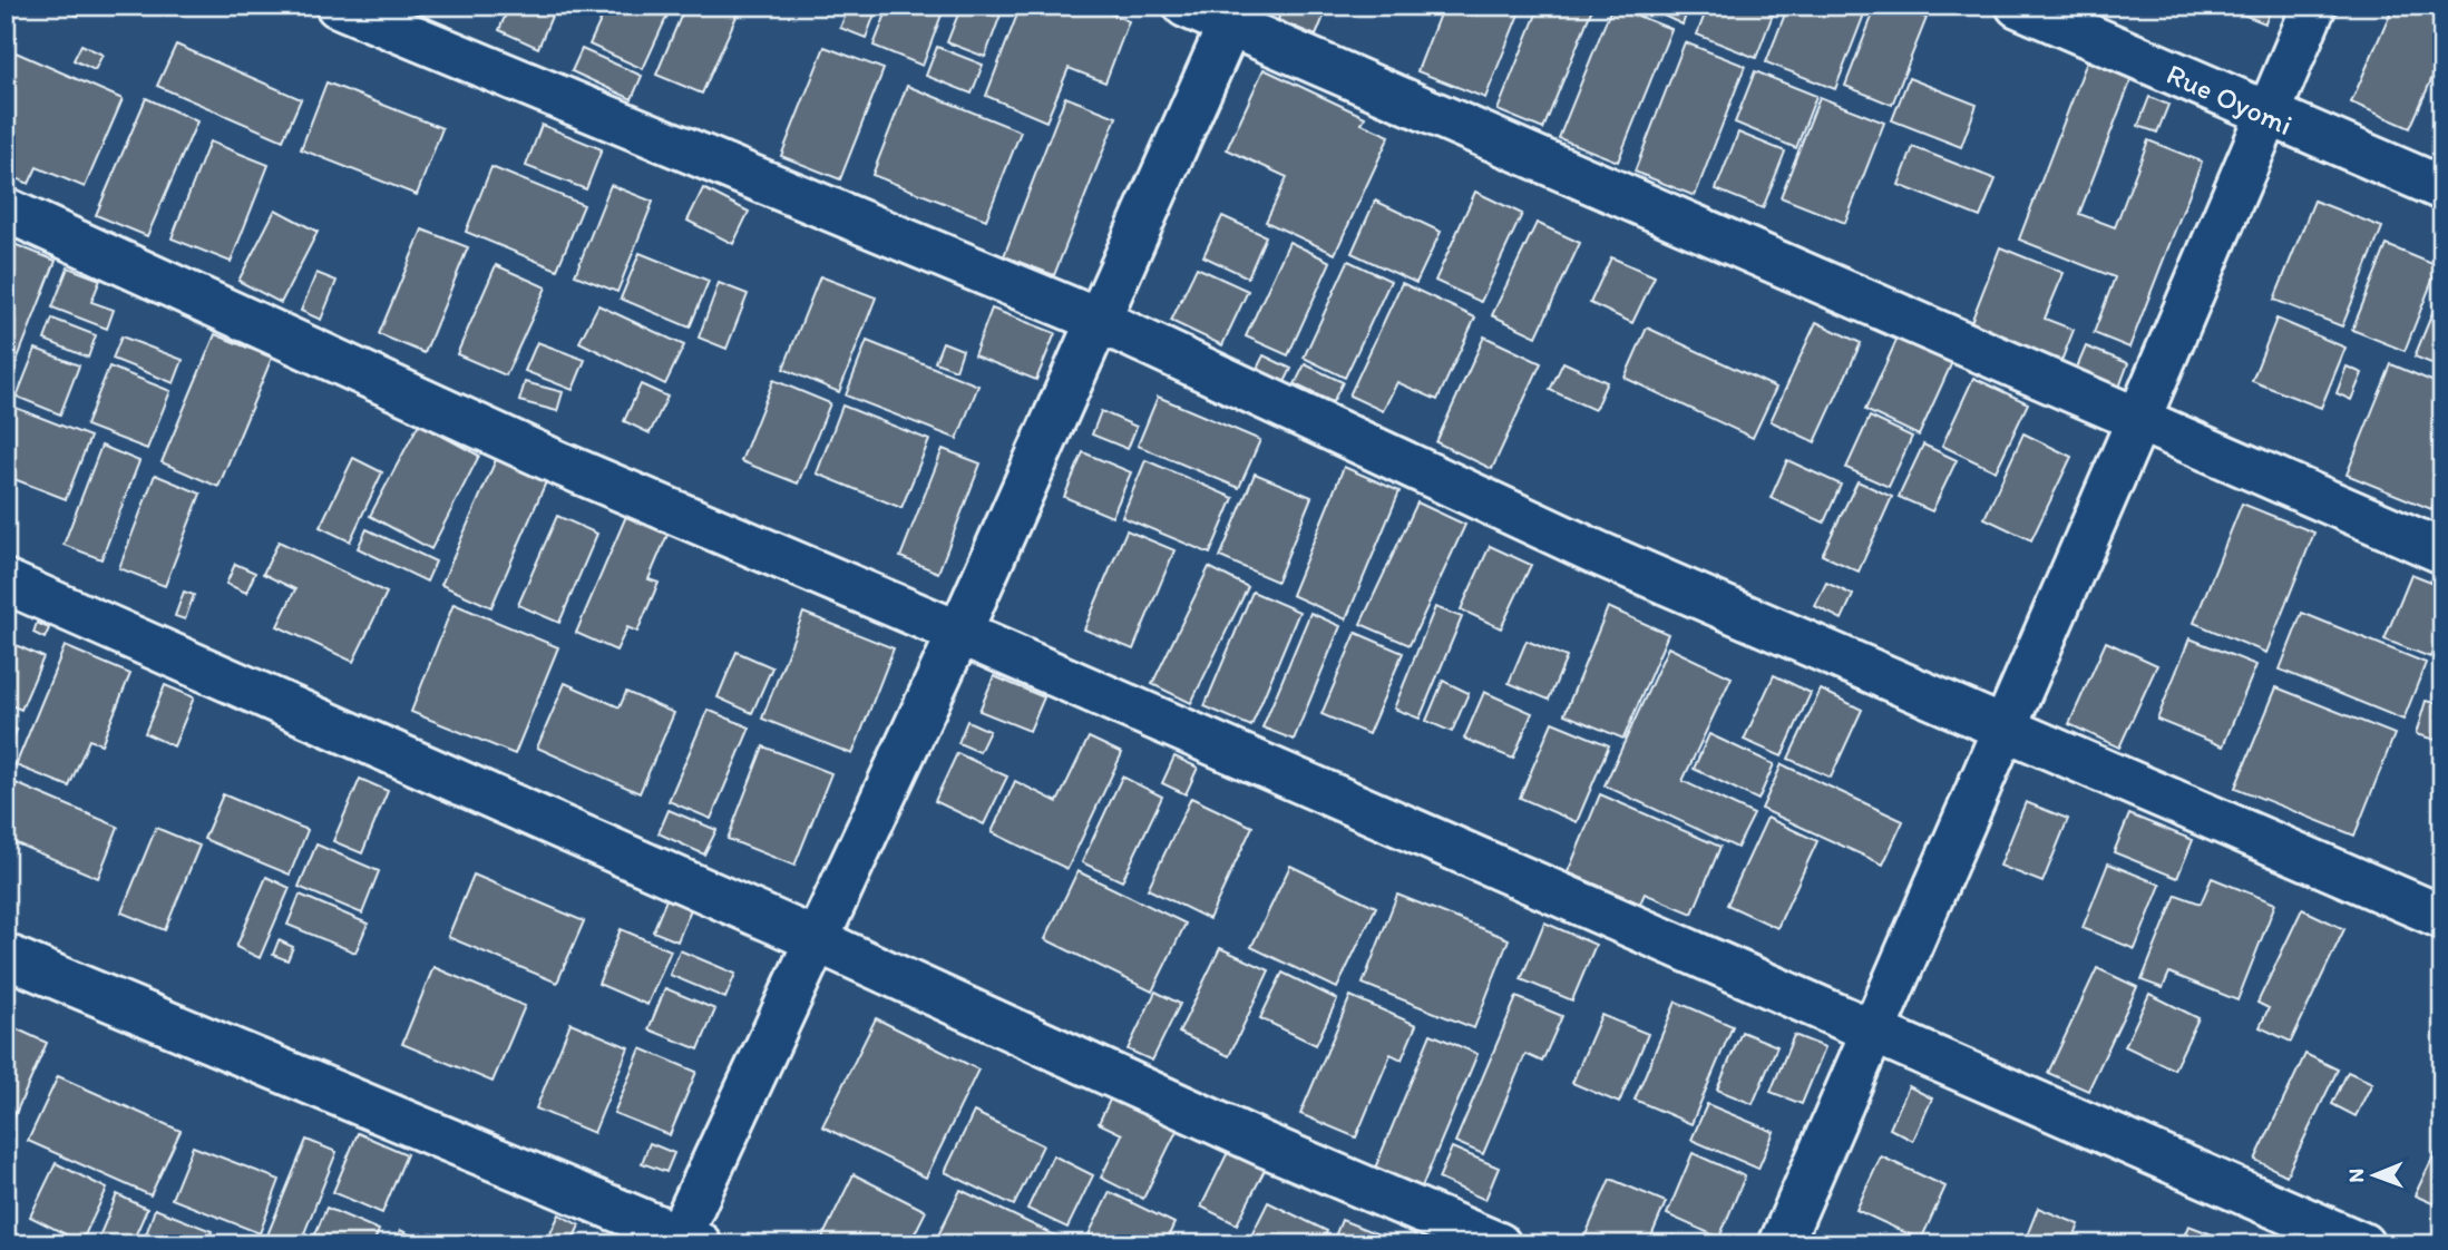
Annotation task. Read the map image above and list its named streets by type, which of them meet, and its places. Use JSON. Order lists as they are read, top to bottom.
{
  "streets": {
    "street": ["Rue Oyomi"]
  },
  "north": "left"
}
